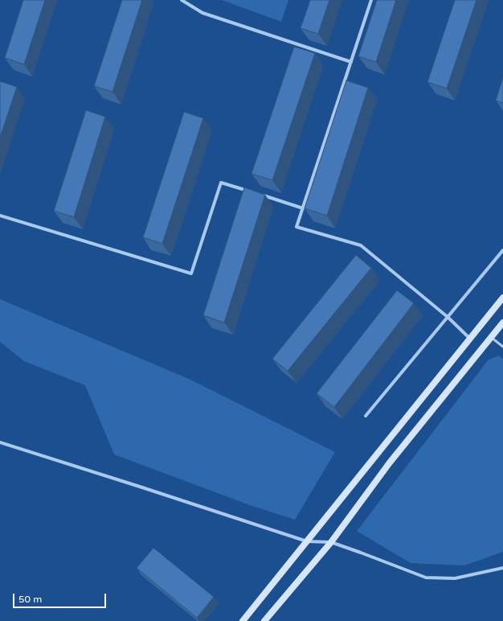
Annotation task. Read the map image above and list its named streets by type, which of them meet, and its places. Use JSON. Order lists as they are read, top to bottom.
{
  "scale_bar": "50 m"
}
